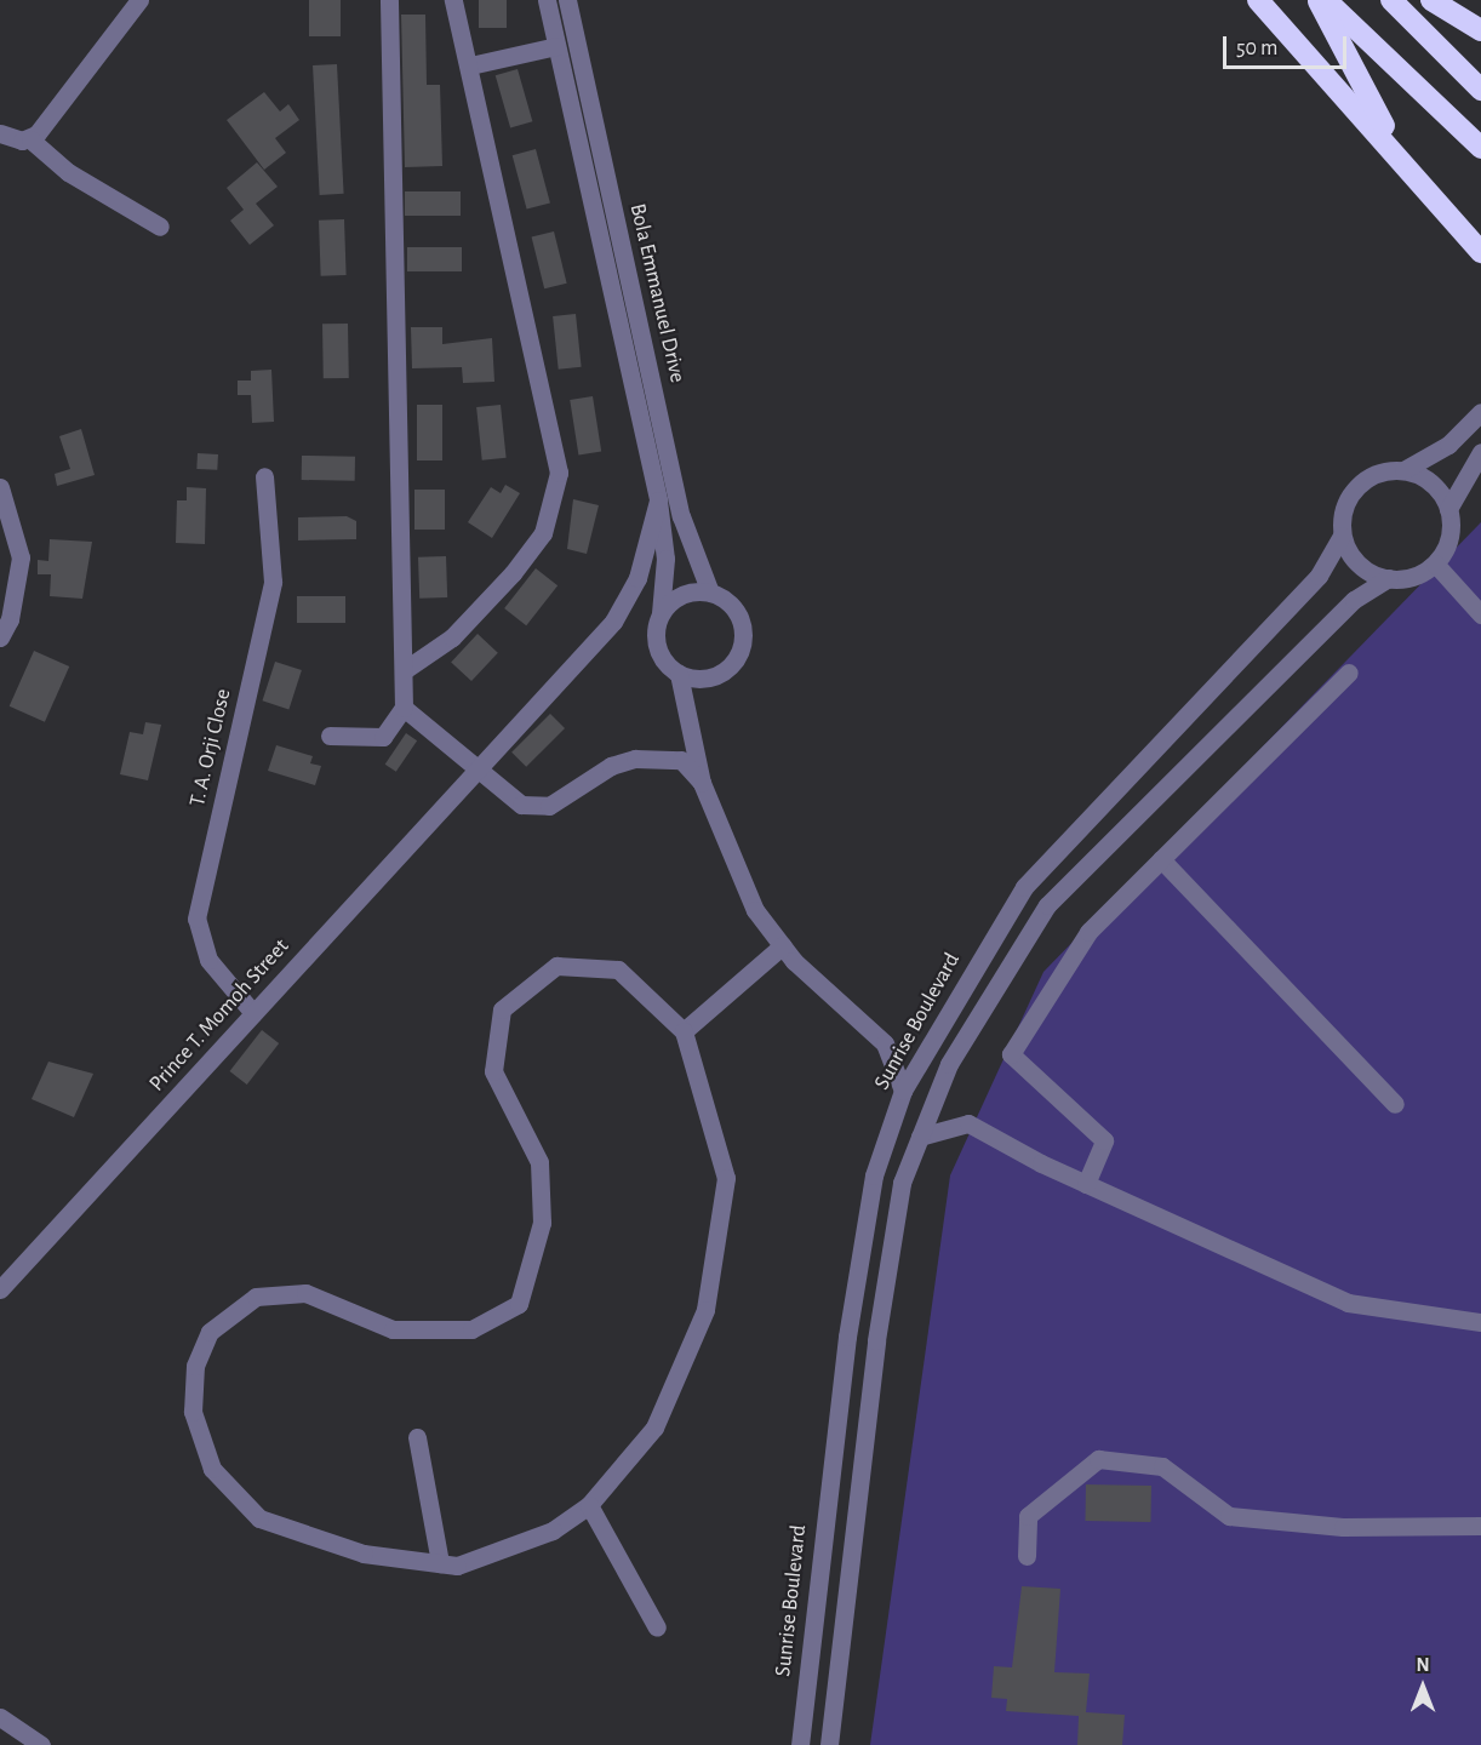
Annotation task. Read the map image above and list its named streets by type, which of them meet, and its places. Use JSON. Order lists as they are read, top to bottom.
{
  "streets": {
    "street": [
      "Bola Emmanuel Drive",
      "T. A. Orji Close",
      "Prince T. Momoh Street",
      "Sunrise Boulevard"
    ]
  },
  "crossings": [
    ["Bola Emmanuel Drive", "Prince T. Momoh Street"],
    ["T. A. Orji Close", "Prince T. Momoh Street"]
  ],
  "scale_bar": "50 m",
  "north": "top"
}
